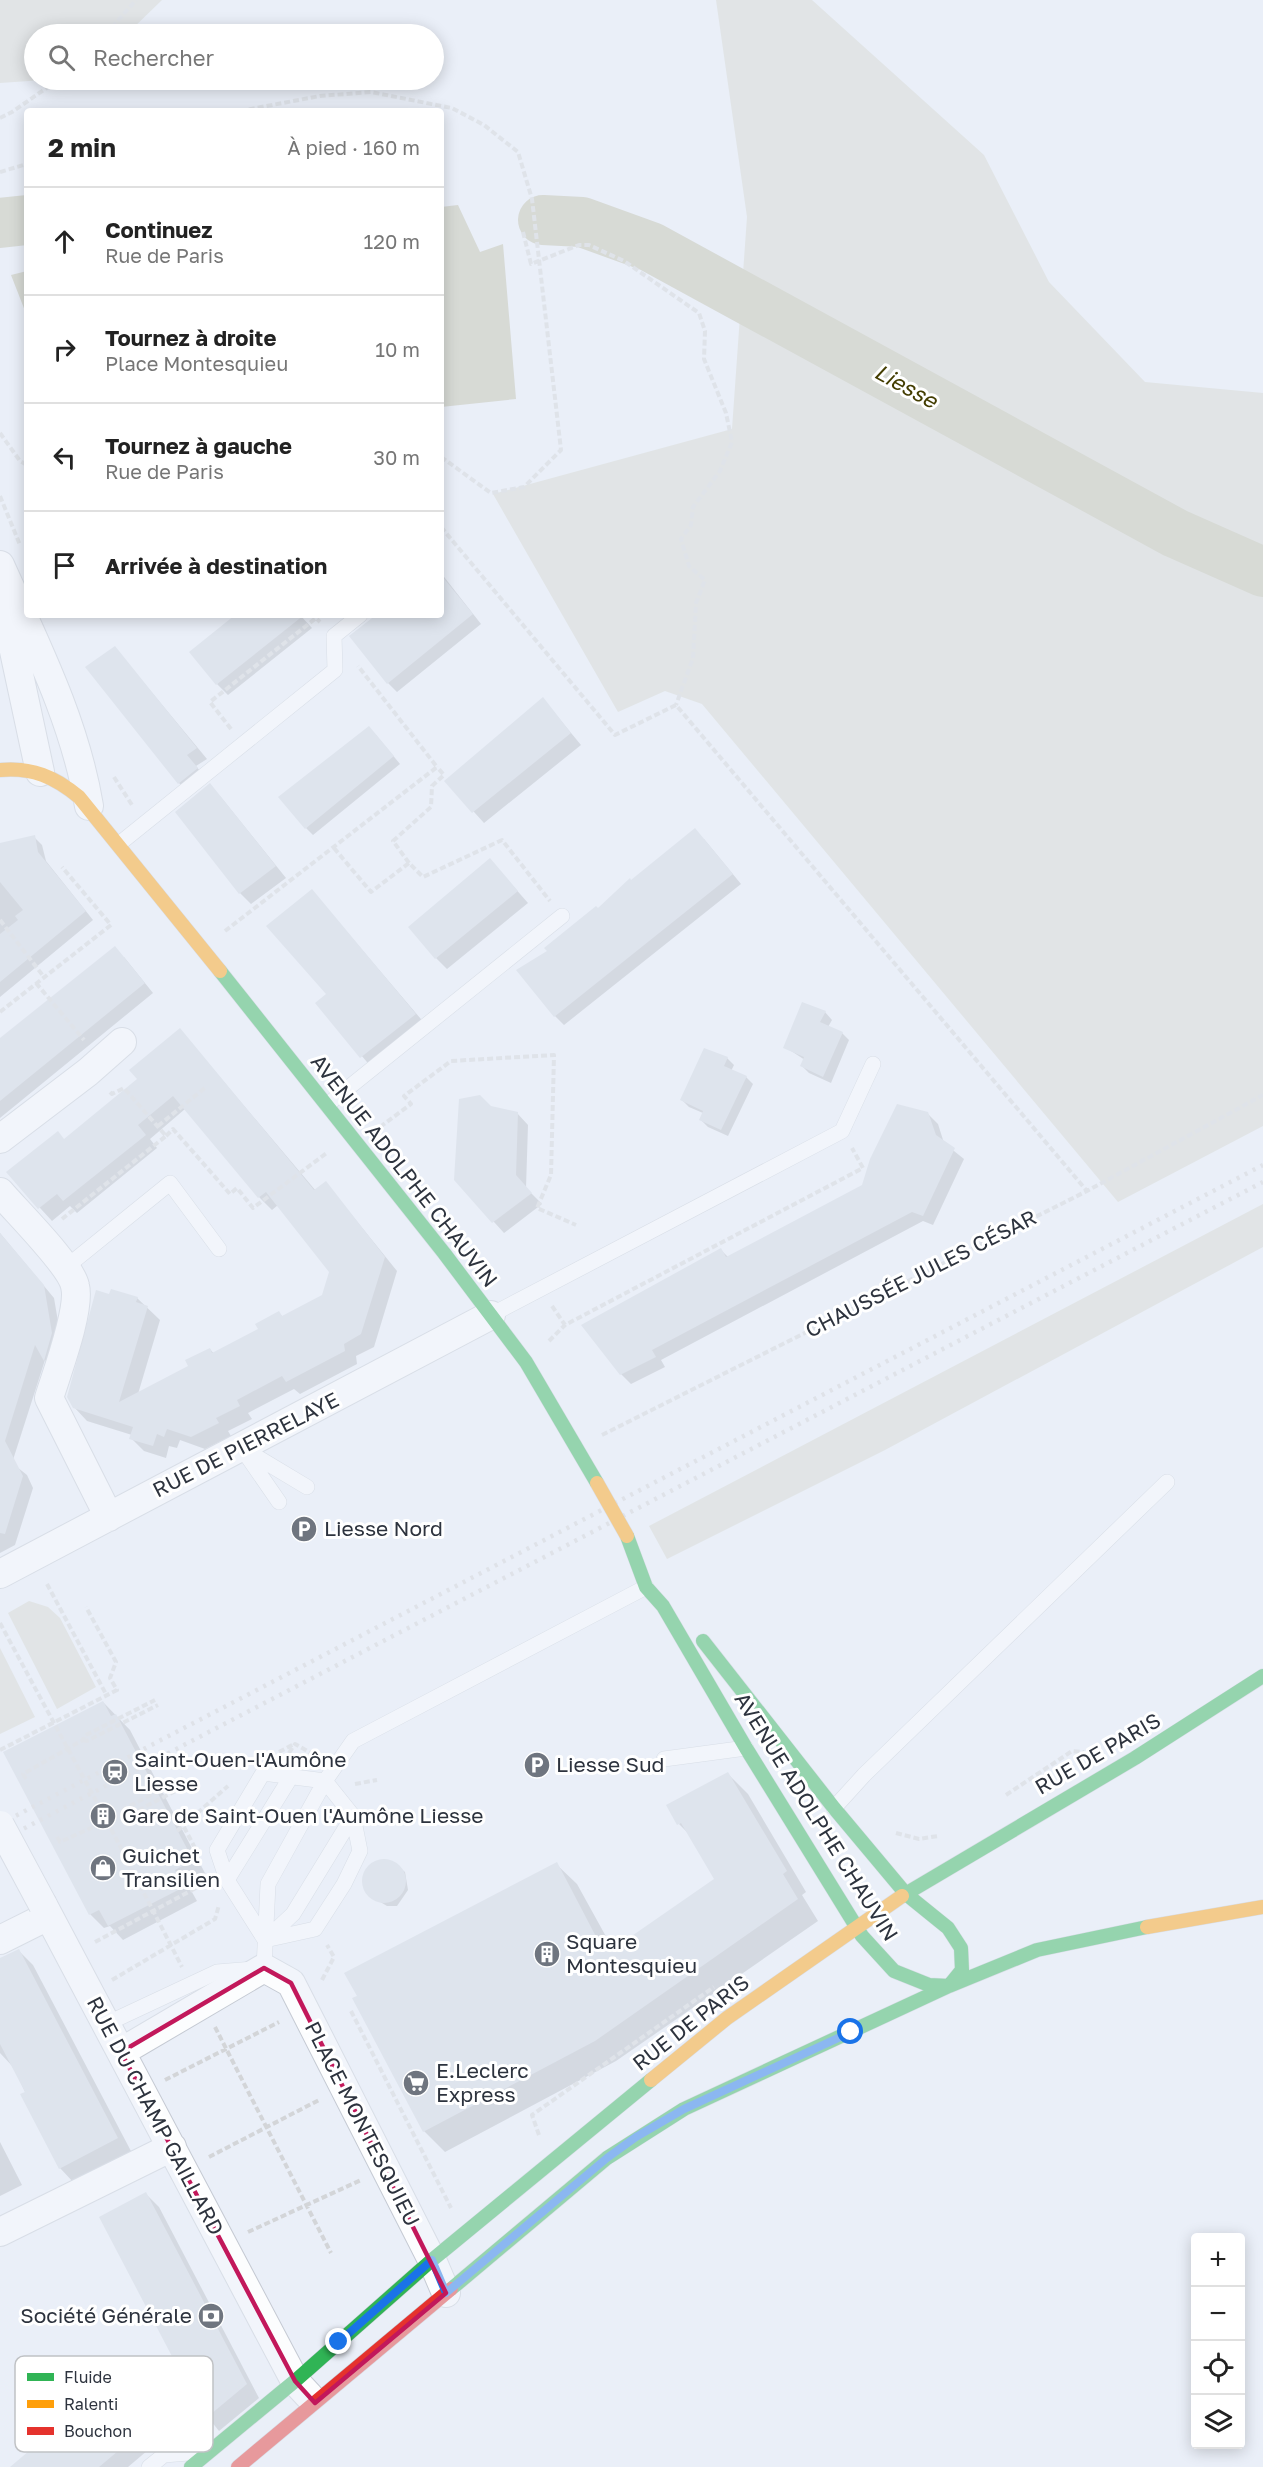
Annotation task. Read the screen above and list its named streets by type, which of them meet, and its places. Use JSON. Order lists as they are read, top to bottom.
{
  "streets": {
    "main road": ["AVENUE ADOLPHE CHAUVIN", "RUE DE PARIS"],
    "street": ["RUE DE PIERRELAYE", "RUE DU CHAMP GAILLARD", "PLACE MONTESQUIEU"],
    "path": ["CHAUSSÉE JULES CÉSAR"]
  },
  "crossings": [
    ["AVENUE ADOLPHE CHAUVIN", "CHAUSSÉE JULES CÉSAR"],
    ["AVENUE ADOLPHE CHAUVIN", "RUE DE PIERRELAYE"],
    ["AVENUE ADOLPHE CHAUVIN", "RUE DE PARIS"],
    ["RUE DE PARIS", "RUE DU CHAMP GAILLARD"],
    ["RUE DE PARIS", "PLACE MONTESQUIEU"]
  ],
  "water": ["Liesse"],
  "places": {
    "parking": ["Liesse Nord", "Liesse Sud"],
    "station": ["Saint-Ouen-l'Aumône Liesse"],
    "building": ["Gare de Saint-Ouen l'Aumône Liesse", "Square Montesquieu"],
    "shop": ["Guichet Transilien"],
    "supermarket": ["E.Leclerc Express"],
    "bank": ["Société Générale"]
  },
  "legend": ["Fluide", "Ralenti", "Bouchon"],
  "page": {
    "search": "Rechercher",
    "heading": ["2 min", "À pied · 160 m"],
    "list": [
      ["Continuez", "Rue de Paris", "120 m"],
      ["Tournez à droite", "Place Montesquieu", "10 m"],
      ["Tournez à gauche", "Rue de Paris", "30 m"],
      "Arrivée à destination"
    ],
    "map_buttons": ["+", "−"]
  }
}
